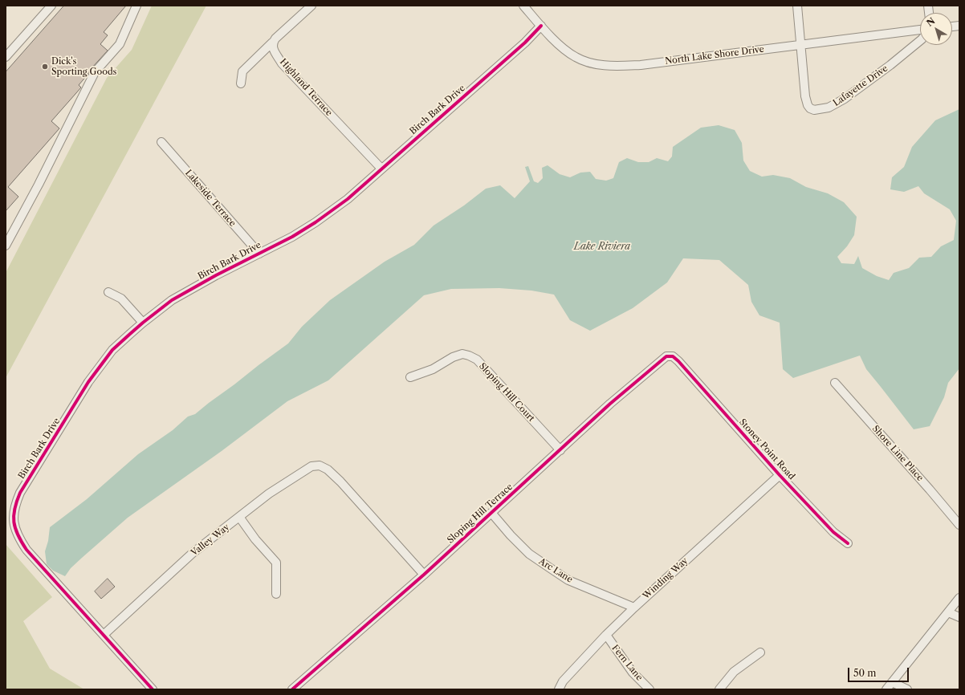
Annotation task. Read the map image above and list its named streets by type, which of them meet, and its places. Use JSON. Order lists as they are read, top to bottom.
{
  "streets": {
    "street": [
      "North Lake Shore Drive",
      "Lafayette Drive",
      "Highland Terrace",
      "Birch Bark Drive",
      "Lakeside Terrace",
      "Sloping Hill Court",
      "Stoney Point Road",
      "Shore Line Place",
      "Sloping Hill Terrace",
      "Valley Way",
      "Arc Lane",
      "Winding Way",
      "Fern Lane"
    ]
  },
  "crossings": [
    ["North Lake Shore Drive", "Lafayette Drive"],
    ["North Lake Shore Drive", "Birch Bark Drive"],
    ["Highland Terrace", "Birch Bark Drive"],
    ["Birch Bark Drive", "Lakeside Terrace"],
    ["Birch Bark Drive", "Valley Way"],
    ["Sloping Hill Court", "Sloping Hill Terrace"],
    ["Stoney Point Road", "Sloping Hill Terrace"],
    ["Stoney Point Road", "Winding Way"],
    ["Sloping Hill Terrace", "Valley Way"],
    ["Sloping Hill Terrace", "Arc Lane"],
    ["Arc Lane", "Winding Way"],
    ["Winding Way", "Fern Lane"]
  ],
  "water": ["Lake Riviera"],
  "places": ["Dick's Sporting Goods"],
  "scale_bar": "50 m",
  "north": "top left"
}
